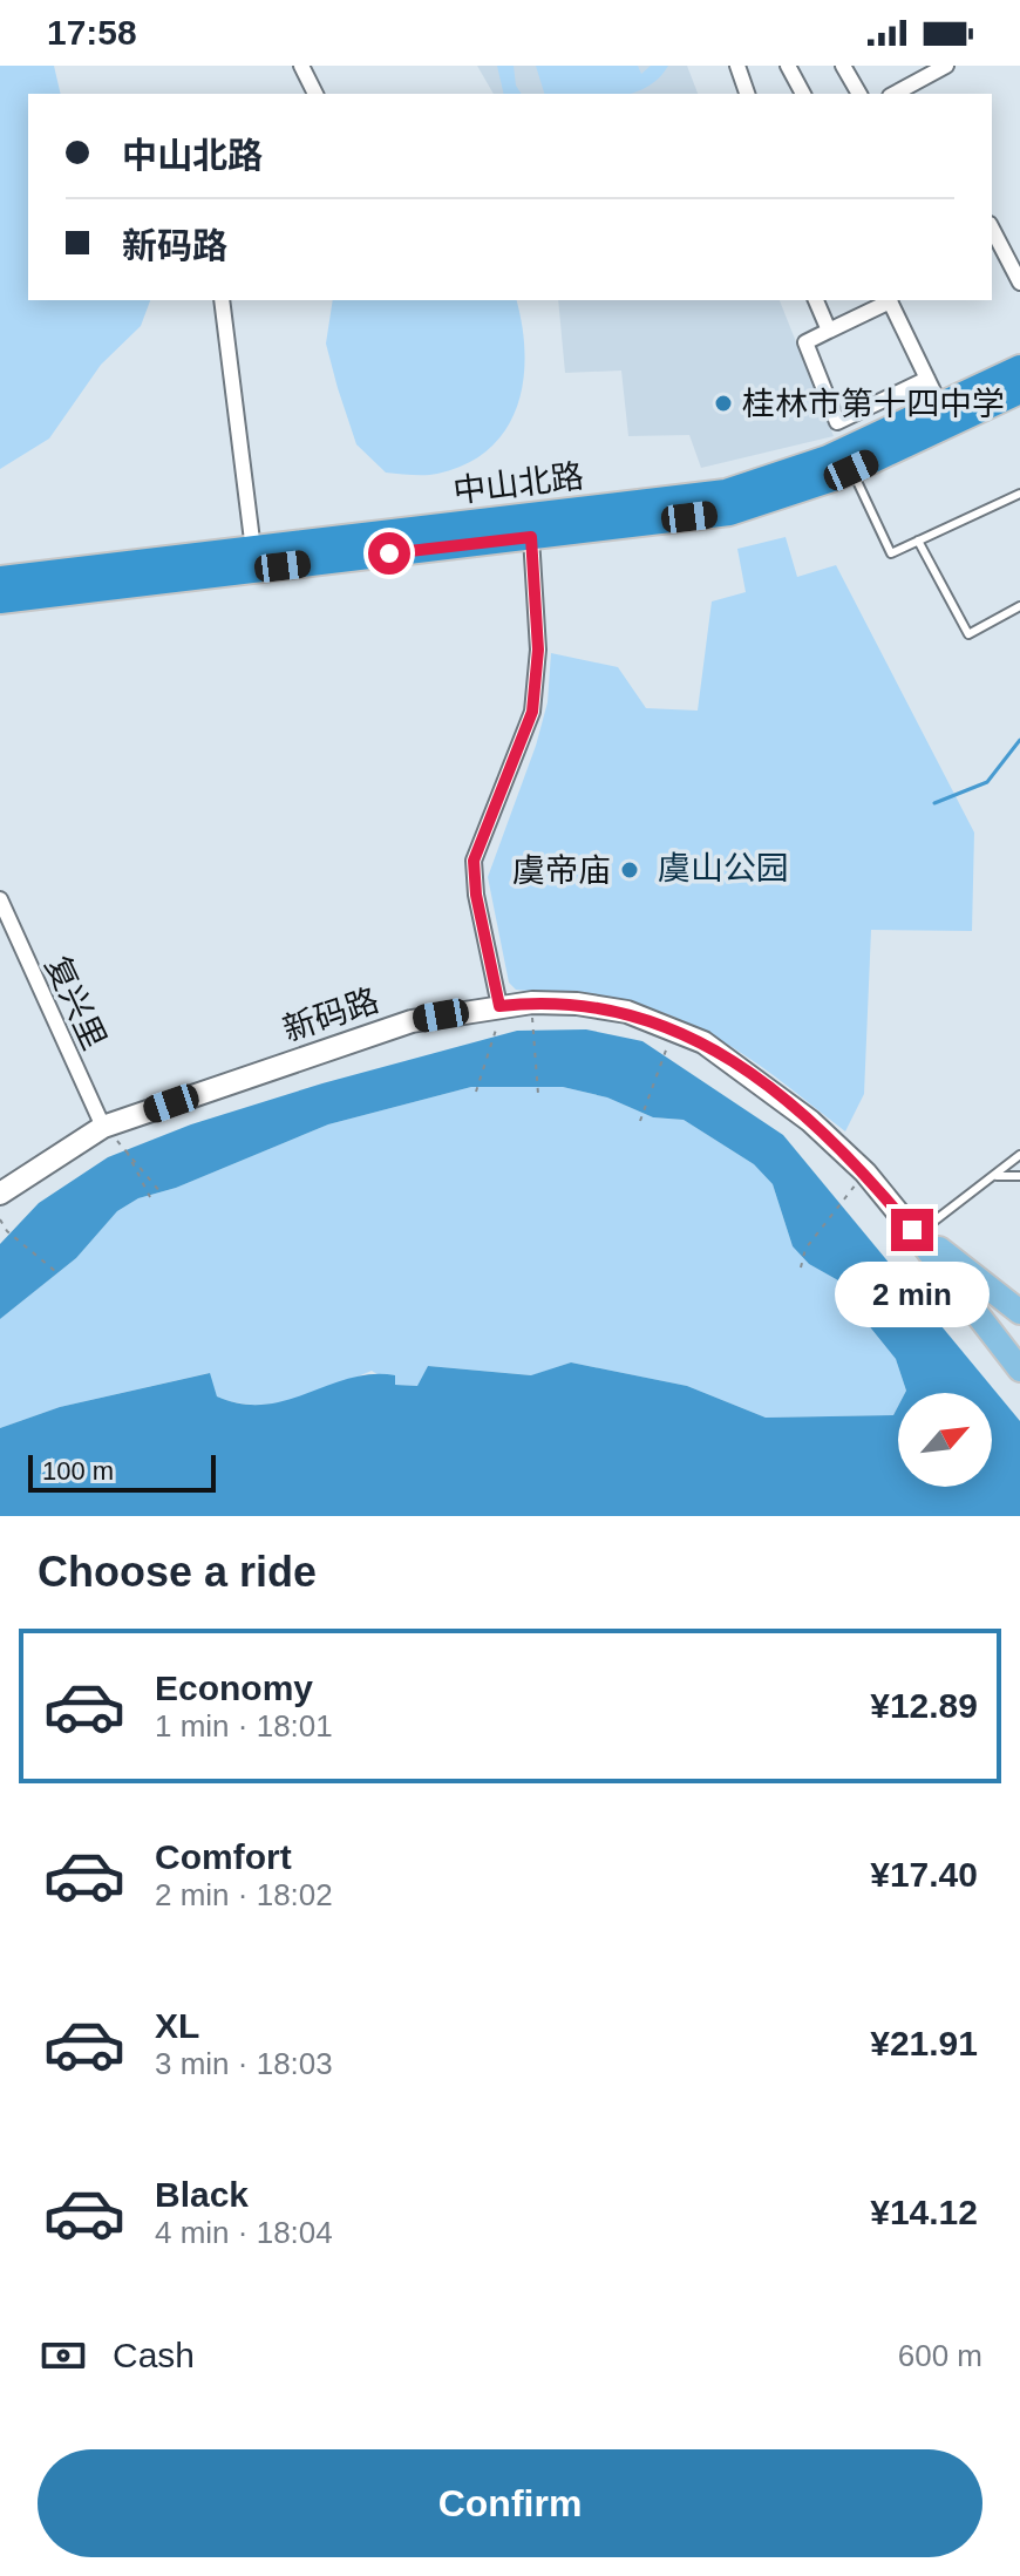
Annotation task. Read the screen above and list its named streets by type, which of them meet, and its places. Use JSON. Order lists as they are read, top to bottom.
{
  "streets": {
    "highway": ["中山北路"],
    "street": ["复兴里", "新码路"]
  },
  "crossings": [
    ["复兴里", "新码路"]
  ],
  "parks": ["虞山公园"],
  "places": ["桂林市第十四中学", "虞帝庙"],
  "scale_bar": "100 m",
  "north": "top right",
  "page": {
    "status": "17:58",
    "banner": ["中山北路", "新码路"],
    "bubble": "2 min",
    "scale": "100 m",
    "heading": "Choose a ride",
    "list": [
      {
        "name": "Economy",
        "note": "1 min · 18:01",
        "value": "¥12.89"
      },
      {
        "name": "Comfort",
        "note": "2 min · 18:02",
        "value": "¥17.40"
      },
      {
        "name": "XL",
        "note": "3 min · 18:03",
        "value": "¥21.91"
      },
      {
        "name": "Black",
        "note": "4 min · 18:04",
        "value": "¥14.12"
      }
    ],
    "pay": ["Cash", "600 m"],
    "buttons": "Confirm"
  }
}
